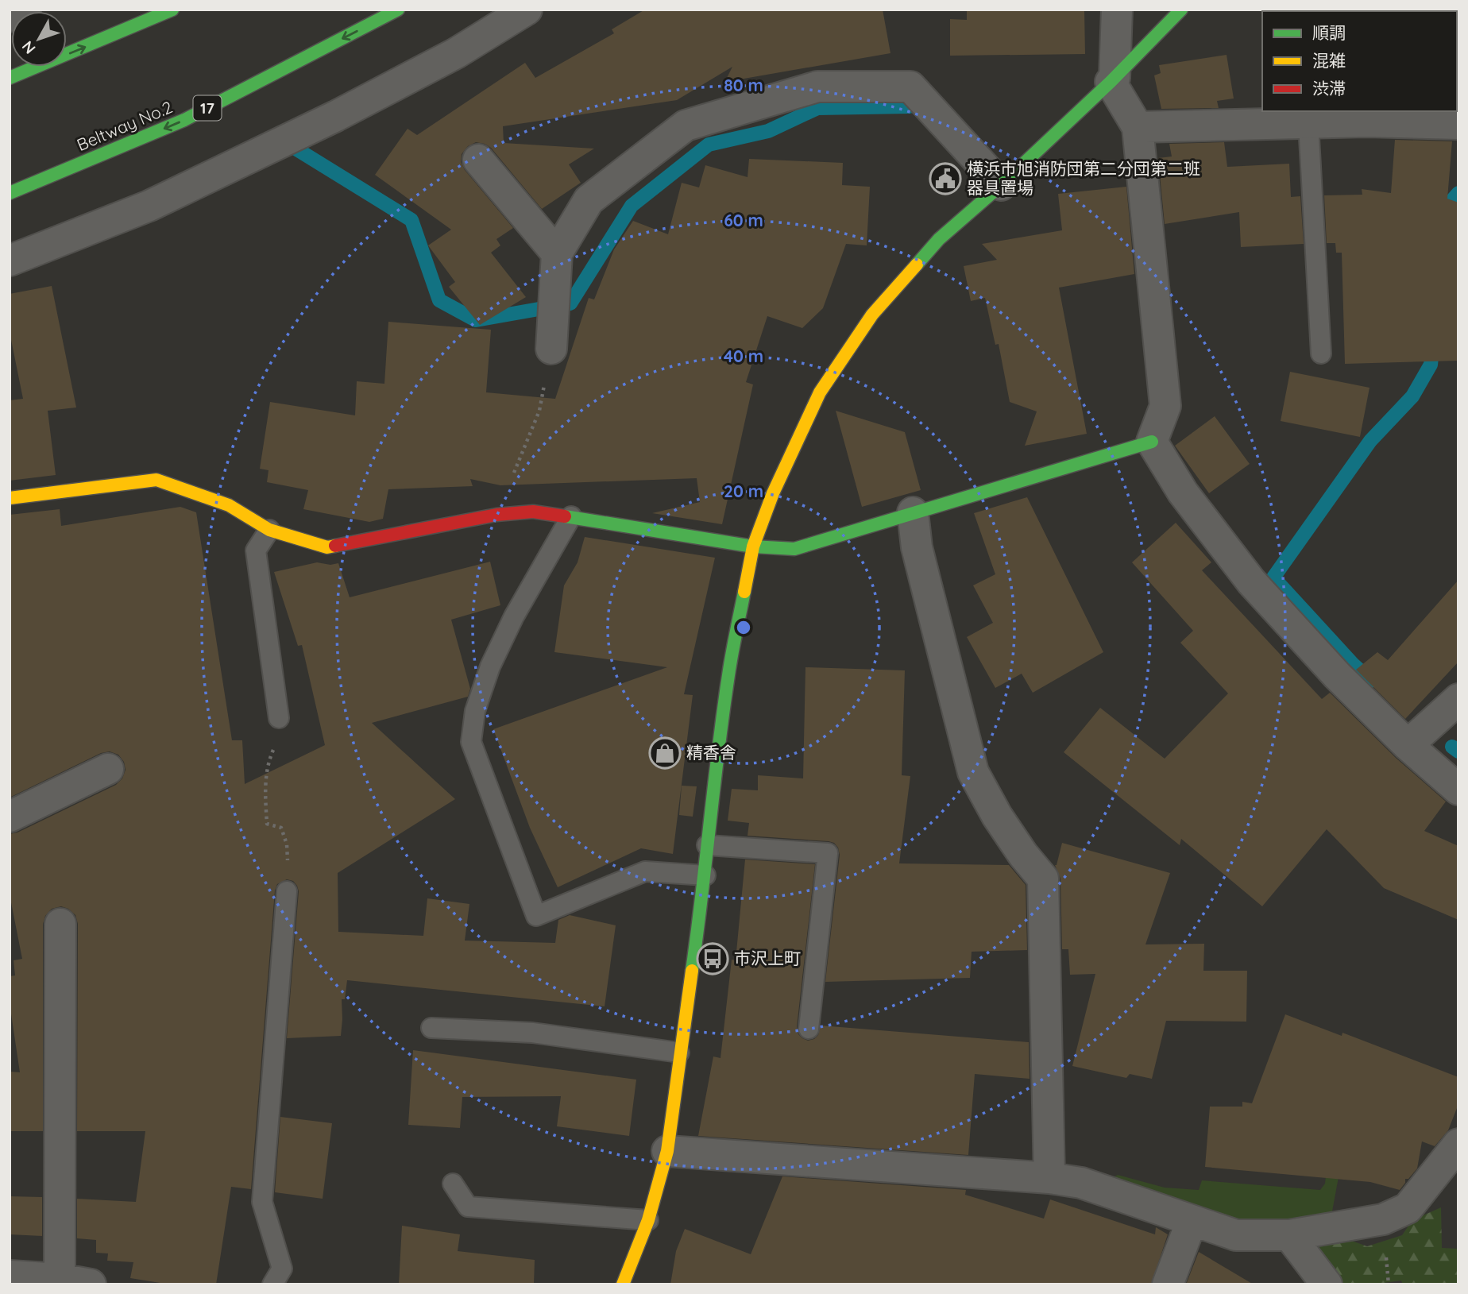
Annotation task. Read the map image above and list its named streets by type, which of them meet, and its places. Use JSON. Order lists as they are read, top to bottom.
{
  "streets": {
    "street": ["17", "Beltway No.2"]
  },
  "places": {
    "public building": ["横浜市旭消防団第二分団第二班 器具置場"],
    "shop": ["精香舎"],
    "bus stop": ["市沢上町"]
  },
  "legend": ["順調", "混雑", "渋滞"],
  "north": "bottom left",
  "rings": [
    "80 m",
    "60 m",
    "40 m",
    "20 m"
  ]
}
